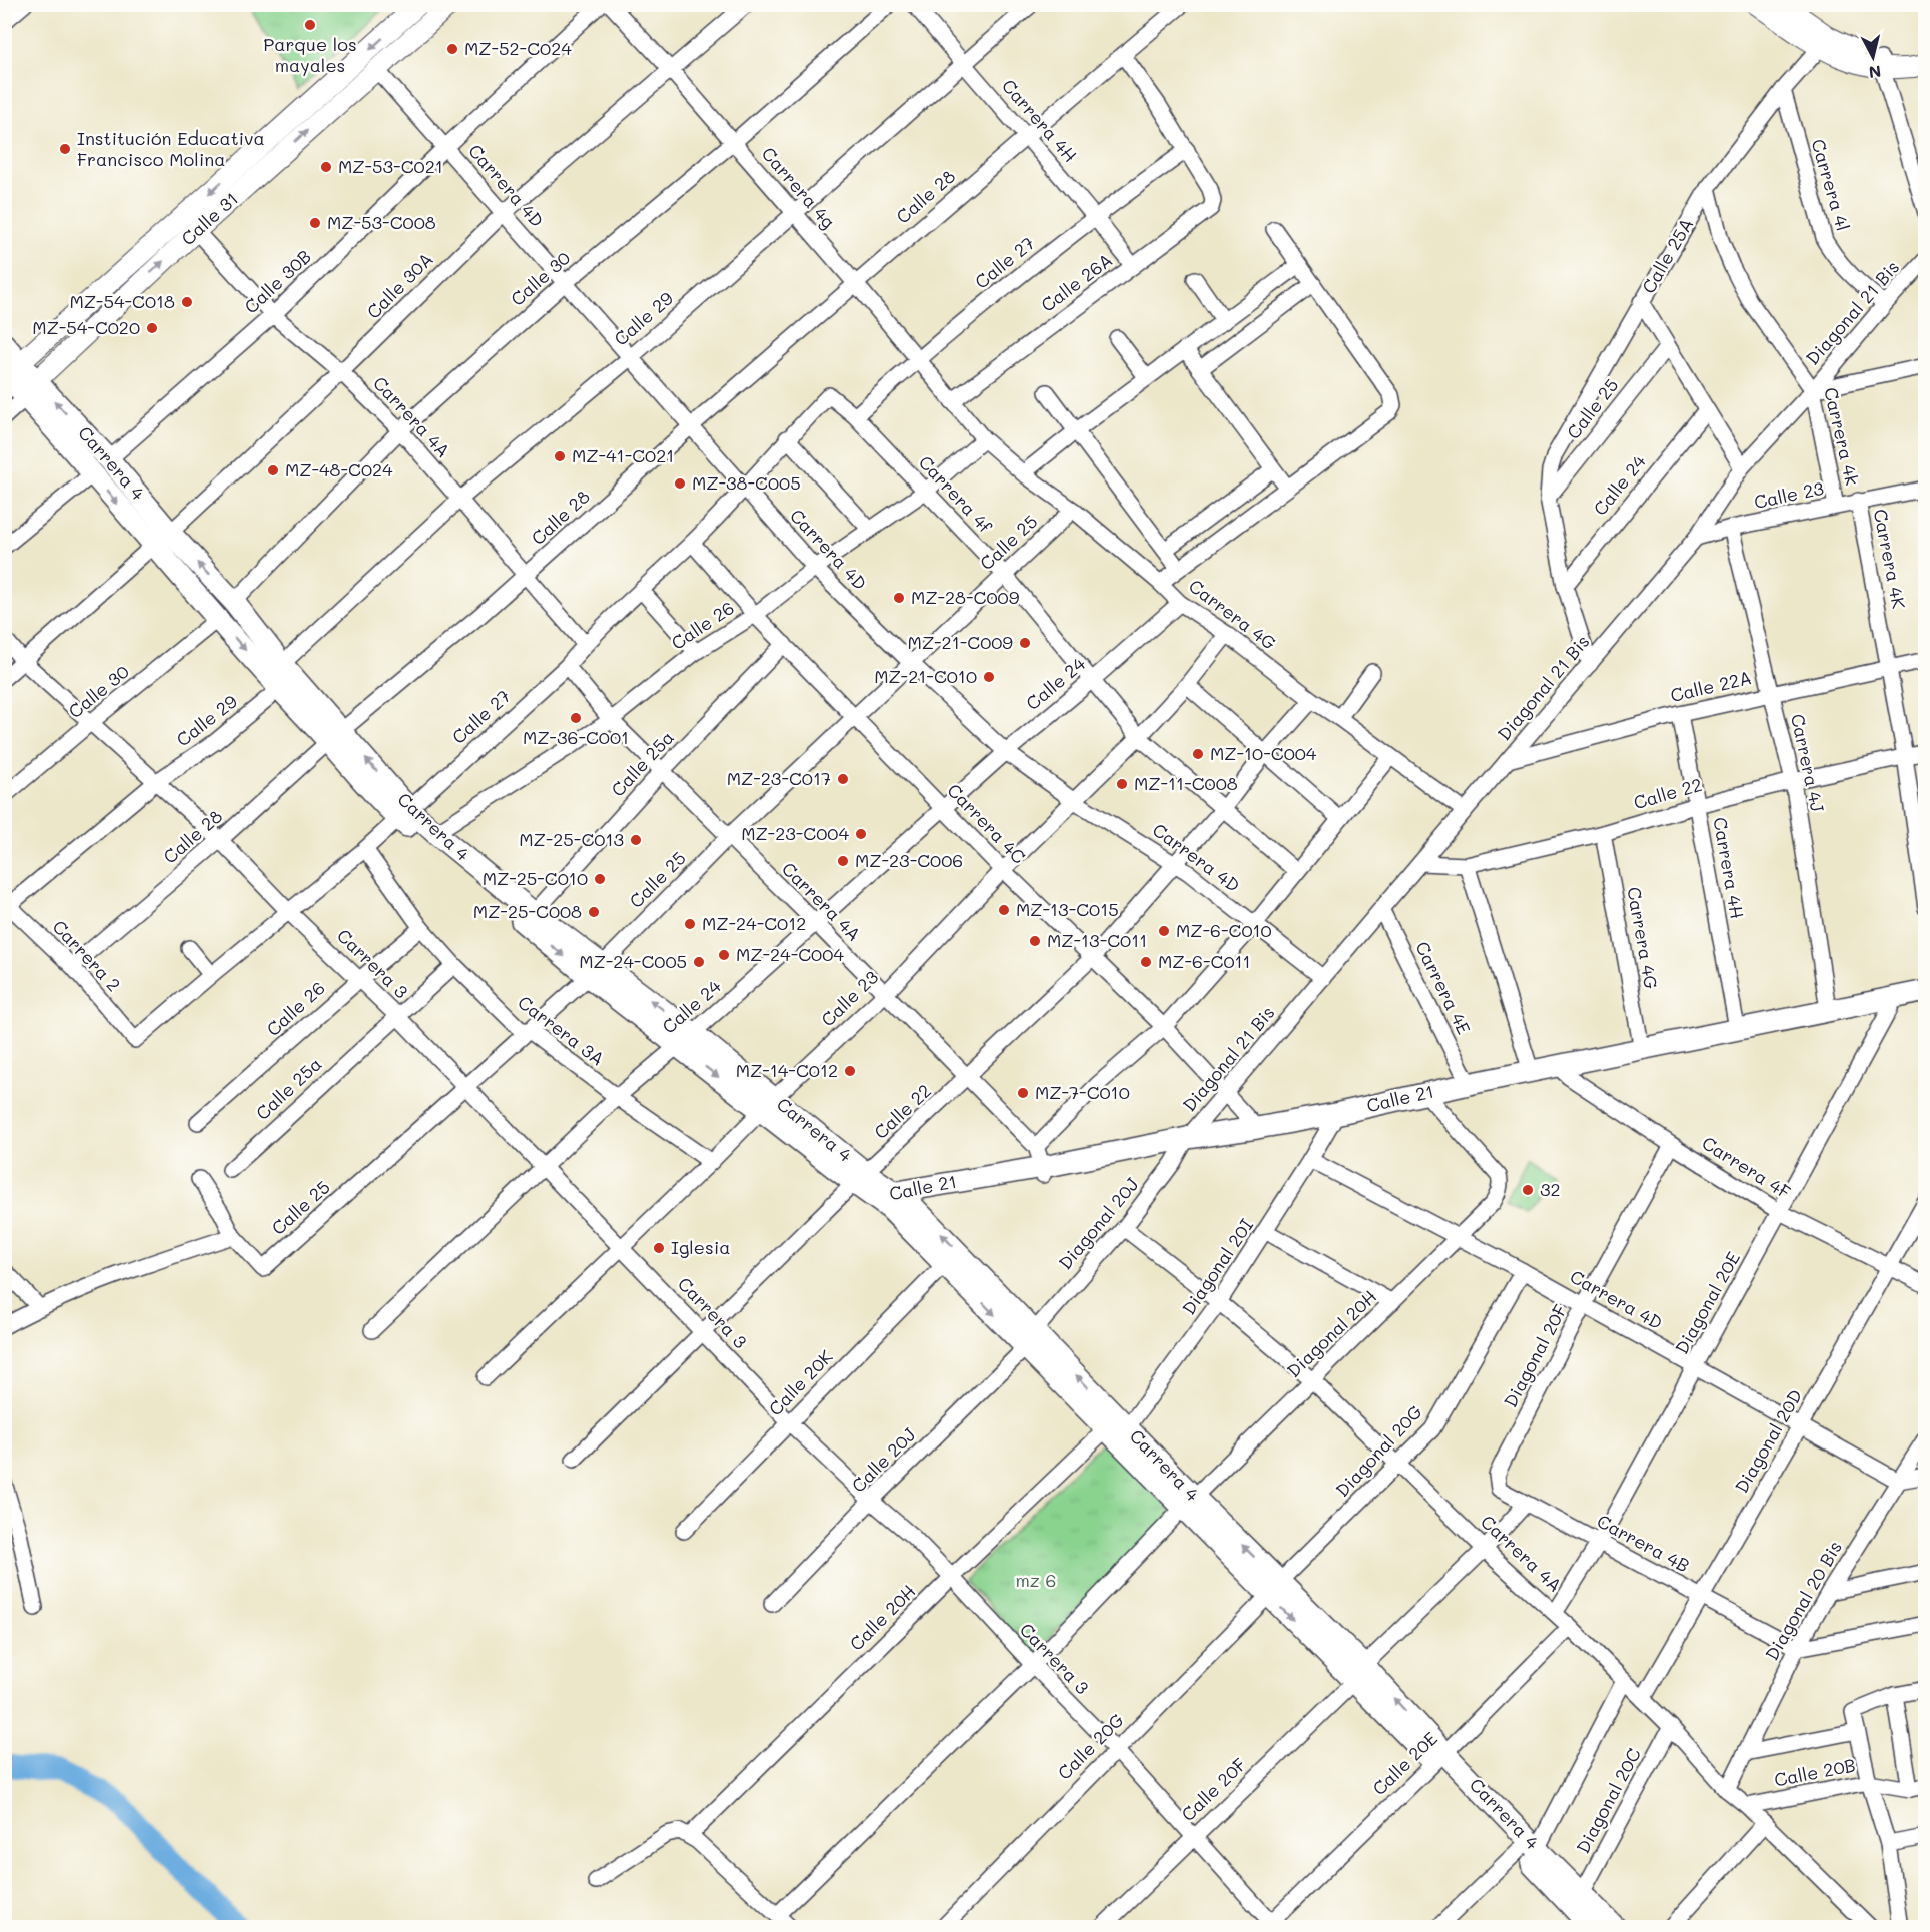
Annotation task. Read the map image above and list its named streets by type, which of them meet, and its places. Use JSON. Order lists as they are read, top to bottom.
{
  "streets": {
    "main road": ["Carrera 4", "Calle 21"],
    "street": [
      "Carrera 4H",
      "Carrera 4l",
      "Carrera 4D",
      "Carrera 4g",
      "Calle 28",
      "Calle 31",
      "Calle 25A",
      "Calle 27",
      "Calle 30",
      "Calle 30B",
      "Calle 26A",
      "Calle 30A",
      "Diagonal 21 Bis",
      "Calle 29",
      "Calle 25",
      "Carrera 4A",
      "Carrera 4k",
      "Calle 24",
      "Carrera 4f",
      "Calle 23",
      "Carrera 4K",
      "Carrera 4G",
      "Calle 26",
      "Calle 22A",
      "Carrera 4J",
      "Calle 25a",
      "Calle 22",
      "Carrera 4C",
      "Carrera 2",
      "Carrera 3",
      "Carrera 4E",
      "Carrera 3A",
      "Carrera 4F",
      "Diagonal 20J",
      "Diagonal 20I",
      "Diagonal 20E",
      "Diagonal 20H",
      "Diagonal 20F",
      "Calle 20K",
      "Diagonal 20D",
      "Diagonal 20G",
      "Calle 20J",
      "Carrera 4B",
      "Diagonal 20 Bis",
      "Calle 20H",
      "Calle 20G",
      "Calle 20E",
      "Calle 20B",
      "Calle 20F",
      "Diagonal 20C"
    ]
  },
  "crossings": [
    ["Carrera 4H", "Calle 28"],
    ["Carrera 4H", "Calle 27"],
    ["Carrera 4H", "Calle 26A"],
    ["Carrera 4H", "Calle 29"],
    ["Carrera 4H", "Calle 22A"],
    ["Carrera 4H", "Calle 22"],
    ["Carrera 4H", "Calle 21"],
    ["Carrera 4l", "Calle 25A"],
    ["Carrera 4l", "Diagonal 21 Bis"],
    ["Carrera 4D", "Calle 28"],
    ["Carrera 4D", "Calle 31"],
    ["Carrera 4D", "Calle 27"],
    ["Carrera 4D", "Calle 30"],
    ["Carrera 4D", "Calle 30B"],
    ["Carrera 4D", "Calle 30A"],
    ["Carrera 4D", "Diagonal 21 Bis"],
    ["Carrera 4D", "Calle 29"],
    ["Carrera 4D", "Calle 25"],
    ["Carrera 4D", "Calle 24"],
    ["Carrera 4D", "Calle 23"],
    ["Carrera 4D", "Calle 26"],
    ["Carrera 4D", "Calle 22"],
    ["Carrera 4D", "Diagonal 20I"],
    ["Carrera 4D", "Diagonal 20E"],
    ["Carrera 4D", "Diagonal 20H"],
    ["Carrera 4D", "Diagonal 20F"],
    ["Carrera 4D", "Diagonal 20D"],
    ["Carrera 4D", "Diagonal 20G"],
    ["Carrera 4D", "Diagonal 20 Bis"],
    ["Carrera 4g", "Calle 28"],
    ["Carrera 4g", "Calle 27"],
    ["Carrera 4g", "Calle 30"],
    ["Carrera 4g", "Calle 26A"],
    ["Carrera 4g", "Calle 30A"],
    ["Carrera 4g", "Calle 29"],
    ["Carrera 4g", "Carrera 4G"],
    ["Carrera 4g", "Calle 26"],
    ["Calle 28", "Carrera 4A"],
    ["Calle 28", "Carrera 4"],
    ["Calle 28", "Carrera 2"],
    ["Calle 28", "Carrera 3"],
    ["Calle 31", "Carrera 4A"],
    ["Calle 31", "Carrera 4"],
    ["Calle 25A", "Diagonal 21 Bis"],
    ["Calle 25A", "Calle 25"],
    ["Calle 25A", "Carrera 4k"],
    ["Calle 25A", "Calle 24"],
    ["Calle 27", "Calle 26A"],
    ["Calle 27", "Carrera 4A"],
    ["Calle 27", "Carrera 4"],
    ["Calle 27", "Carrera 4f"],
    ["Calle 27", "Carrera 4C"],
    ["Calle 27", "Carrera 2"],
    ["Calle 27", "Carrera 3"],
    ["Calle 27", "Carrera 3A"],
    ["Calle 30", "Carrera 4A"],
    ["Calle 30", "Carrera 4"],
    ["Calle 30", "Carrera 3"],
    ["Calle 30B", "Carrera 4A"],
    ["Calle 30B", "Carrera 4"],
    ["Calle 30A", "Carrera 4A"],
    ["Calle 30A", "Carrera 4"],
    ["Diagonal 21 Bis", "Carrera 4k"],
    ["Diagonal 21 Bis", "Calle 23"],
    ["Diagonal 21 Bis", "Carrera 4G"],
    ["Diagonal 21 Bis", "Calle 22A"],
    ["Diagonal 21 Bis", "Calle 22"],
    ["Diagonal 21 Bis", "Carrera 4C"],
    ["Diagonal 21 Bis", "Carrera 4E"],
    ["Diagonal 21 Bis", "Calle 21"],
    ["Diagonal 21 Bis", "Diagonal 20J"],
    ["Calle 29", "Carrera 4A"],
    ["Calle 29", "Carrera 4"],
    ["Calle 29", "Carrera 2"],
    ["Calle 29", "Carrera 3"],
    ["Calle 25", "Carrera 4A"],
    ["Calle 25", "Carrera 4"],
    ["Calle 25", "Carrera 4f"],
    ["Calle 25", "Carrera 4G"],
    ["Calle 25", "Carrera 4C"],
    ["Calle 25", "Carrera 3"],
    ["Calle 25", "Carrera 3A"],
    ["Carrera 4A", "Calle 24"],
    ["Carrera 4A", "Calle 23"],
    ["Carrera 4A", "Calle 26"],
    ["Carrera 4A", "Calle 25a"],
    ["Carrera 4A", "Calle 22"],
    ["Carrera 4A", "Calle 21"],
    ["Carrera 4A", "Diagonal 20J"],
    ["Carrera 4A", "Diagonal 20I"],
    ["Carrera 4A", "Diagonal 20E"],
    ["Carrera 4A", "Diagonal 20H"],
    ["Carrera 4A", "Diagonal 20D"],
    ["Carrera 4A", "Diagonal 20G"],
    ["Carrera 4A", "Diagonal 20 Bis"],
    ["Carrera 4A", "Calle 20E"],
    ["Carrera 4A", "Calle 20B"],
    ["Carrera 4A", "Diagonal 20C"],
    ["Carrera 4k", "Calle 23"],
    ["Carrera 4", "Calle 24"],
    ["Carrera 4", "Calle 23"],
    ["Carrera 4", "Calle 26"],
    ["Carrera 4", "Calle 25a"],
    ["Carrera 4", "Calle 22"],
    ["Carrera 4", "Calle 21"],
    ["Carrera 4", "Diagonal 20J"],
    ["Carrera 4", "Diagonal 20I"],
    ["Carrera 4", "Diagonal 20H"],
    ["Carrera 4", "Calle 20K"],
    ["Carrera 4", "Diagonal 20G"],
    ["Carrera 4", "Calle 20J"],
    ["Carrera 4", "Calle 20H"],
    ["Carrera 4", "Calle 20G"],
    ["Carrera 4", "Calle 20E"],
    ["Carrera 4", "Calle 20F"],
    ["Carrera 4", "Diagonal 20C"],
    ["Calle 24", "Carrera 4f"],
    ["Calle 24", "Carrera 4G"],
    ["Calle 24", "Carrera 4C"],
    ["Calle 24", "Carrera 3"],
    ["Calle 24", "Carrera 3A"],
    ["Carrera 4f", "Calle 23"],
    ["Carrera 4f", "Calle 26"],
    ["Carrera 4f", "Calle 22"],
    ["Calle 23", "Carrera 4K"],
    ["Calle 23", "Carrera 4G"],
    ["Calle 23", "Carrera 4J"],
    ["Calle 23", "Carrera 4C"],
    ["Calle 23", "Carrera 3"],
    ["Calle 23", "Carrera 3A"],
    ["Carrera 4K", "Calle 22A"],
    ["Carrera 4K", "Calle 22"],
    ["Carrera 4G", "Calle 26"],
    ["Carrera 4G", "Calle 22"],
    ["Carrera 4G", "Calle 21"],
    ["Calle 26", "Carrera 4C"],
    ["Calle 26", "Carrera 3"],
    ["Calle 26", "Carrera 3A"],
    ["Calle 22A", "Carrera 4J"],
    ["Carrera 4J", "Calle 22"],
    ["Carrera 4J", "Calle 21"],
    ["Calle 25a", "Carrera 4C"],
    ["Calle 25a", "Carrera 3"],
    ["Calle 25a", "Carrera 3A"],
    ["Calle 22", "Carrera 4C"],
    ["Calle 22", "Carrera 3"],
    ["Carrera 4C", "Calle 21"],
    ["Carrera 3", "Calle 20K"],
    ["Carrera 3", "Calle 20J"],
    ["Carrera 3", "Calle 20H"],
    ["Carrera 3", "Calle 20G"],
    ["Carrera 3", "Calle 20E"],
    ["Carrera 3", "Calle 20F"],
    ["Carrera 4E", "Calle 21"],
    ["Calle 21", "Carrera 4F"],
    ["Calle 21", "Diagonal 20J"],
    ["Calle 21", "Diagonal 20I"],
    ["Calle 21", "Diagonal 20E"],
    ["Calle 21", "Diagonal 20H"],
    ["Carrera 4F", "Diagonal 20E"],
    ["Carrera 4F", "Diagonal 20F"],
    ["Carrera 4F", "Diagonal 20D"],
    ["Diagonal 20J", "Calle 20J"],
    ["Diagonal 20I", "Calle 20H"],
    ["Diagonal 20E", "Carrera 4B"],
    ["Diagonal 20F", "Carrera 4B"],
    ["Diagonal 20D", "Carrera 4B"],
    ["Diagonal 20G", "Calle 20G"],
    ["Carrera 4B", "Diagonal 20 Bis"]
  ],
  "parks": ["mz 6"],
  "places": [
    "Parque los mayales",
    "MZ-52-C024",
    "Institución Educativa Francisco Molina",
    "MZ-53-C021",
    "MZ-53-C008",
    "MZ-54-C018",
    "MZ-54-C020",
    "MZ-41-C021",
    "MZ-48-C024",
    "MZ-38-C005",
    "MZ-28-C009",
    "MZ-21-C009",
    "MZ-21-C010",
    "MZ-36-C001",
    "MZ-10-C004",
    "MZ-23-C017",
    "MZ-11-C008",
    "MZ-23-C004",
    "MZ-25-C013",
    "MZ-23-C006",
    "MZ-25-C010",
    "MZ-13-C015",
    "MZ-25-C008",
    "MZ-24-C012",
    "MZ-6-C010",
    "MZ-13-C011",
    "MZ-24-C004",
    "MZ-24-C005",
    "MZ-6-C011",
    "MZ-14-C012",
    "MZ-7-C010",
    "32",
    "Iglesia"
  ],
  "north": "bottom"
}
